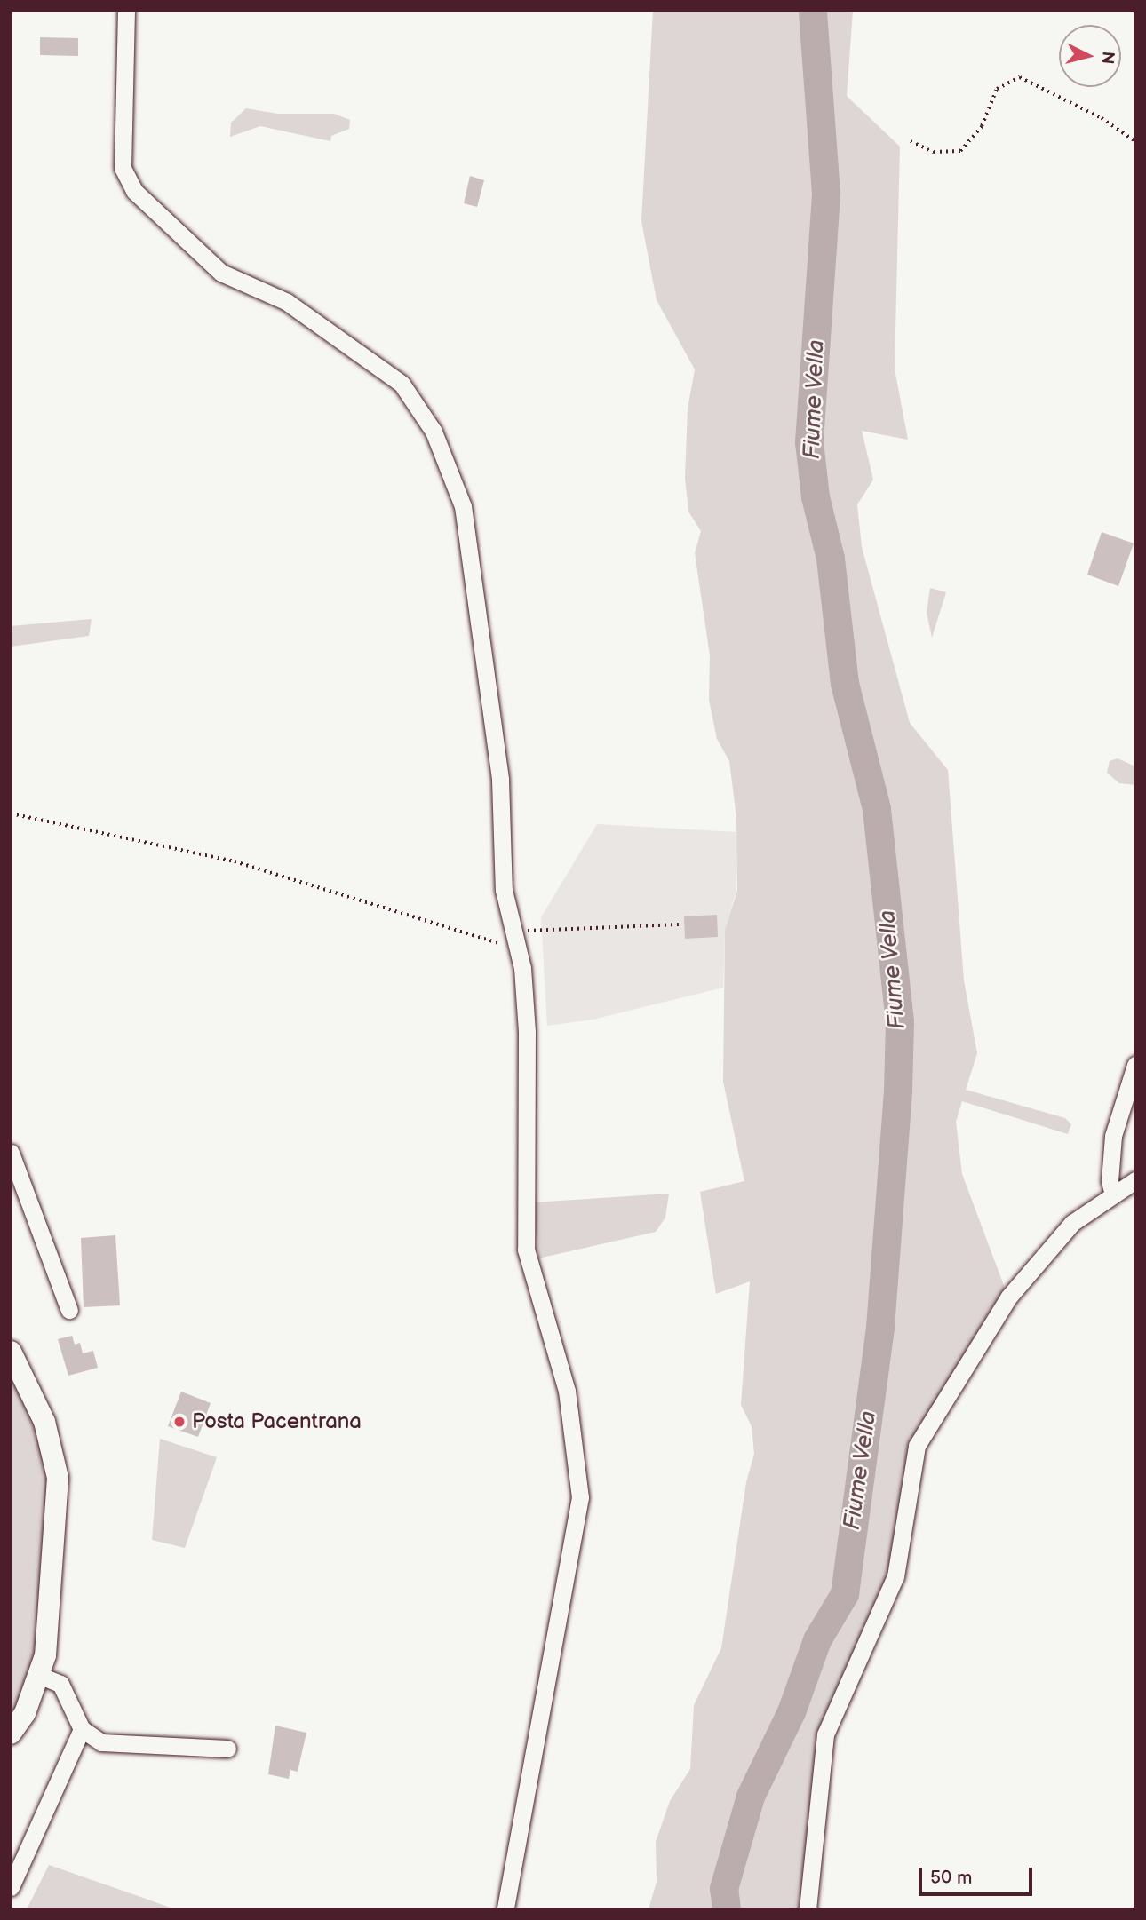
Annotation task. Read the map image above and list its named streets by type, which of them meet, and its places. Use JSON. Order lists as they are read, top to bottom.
{
  "water": ["Fiume Vella"],
  "places": ["Posta Pacentrana"],
  "scale_bar": "50 m",
  "north": "right"
}
